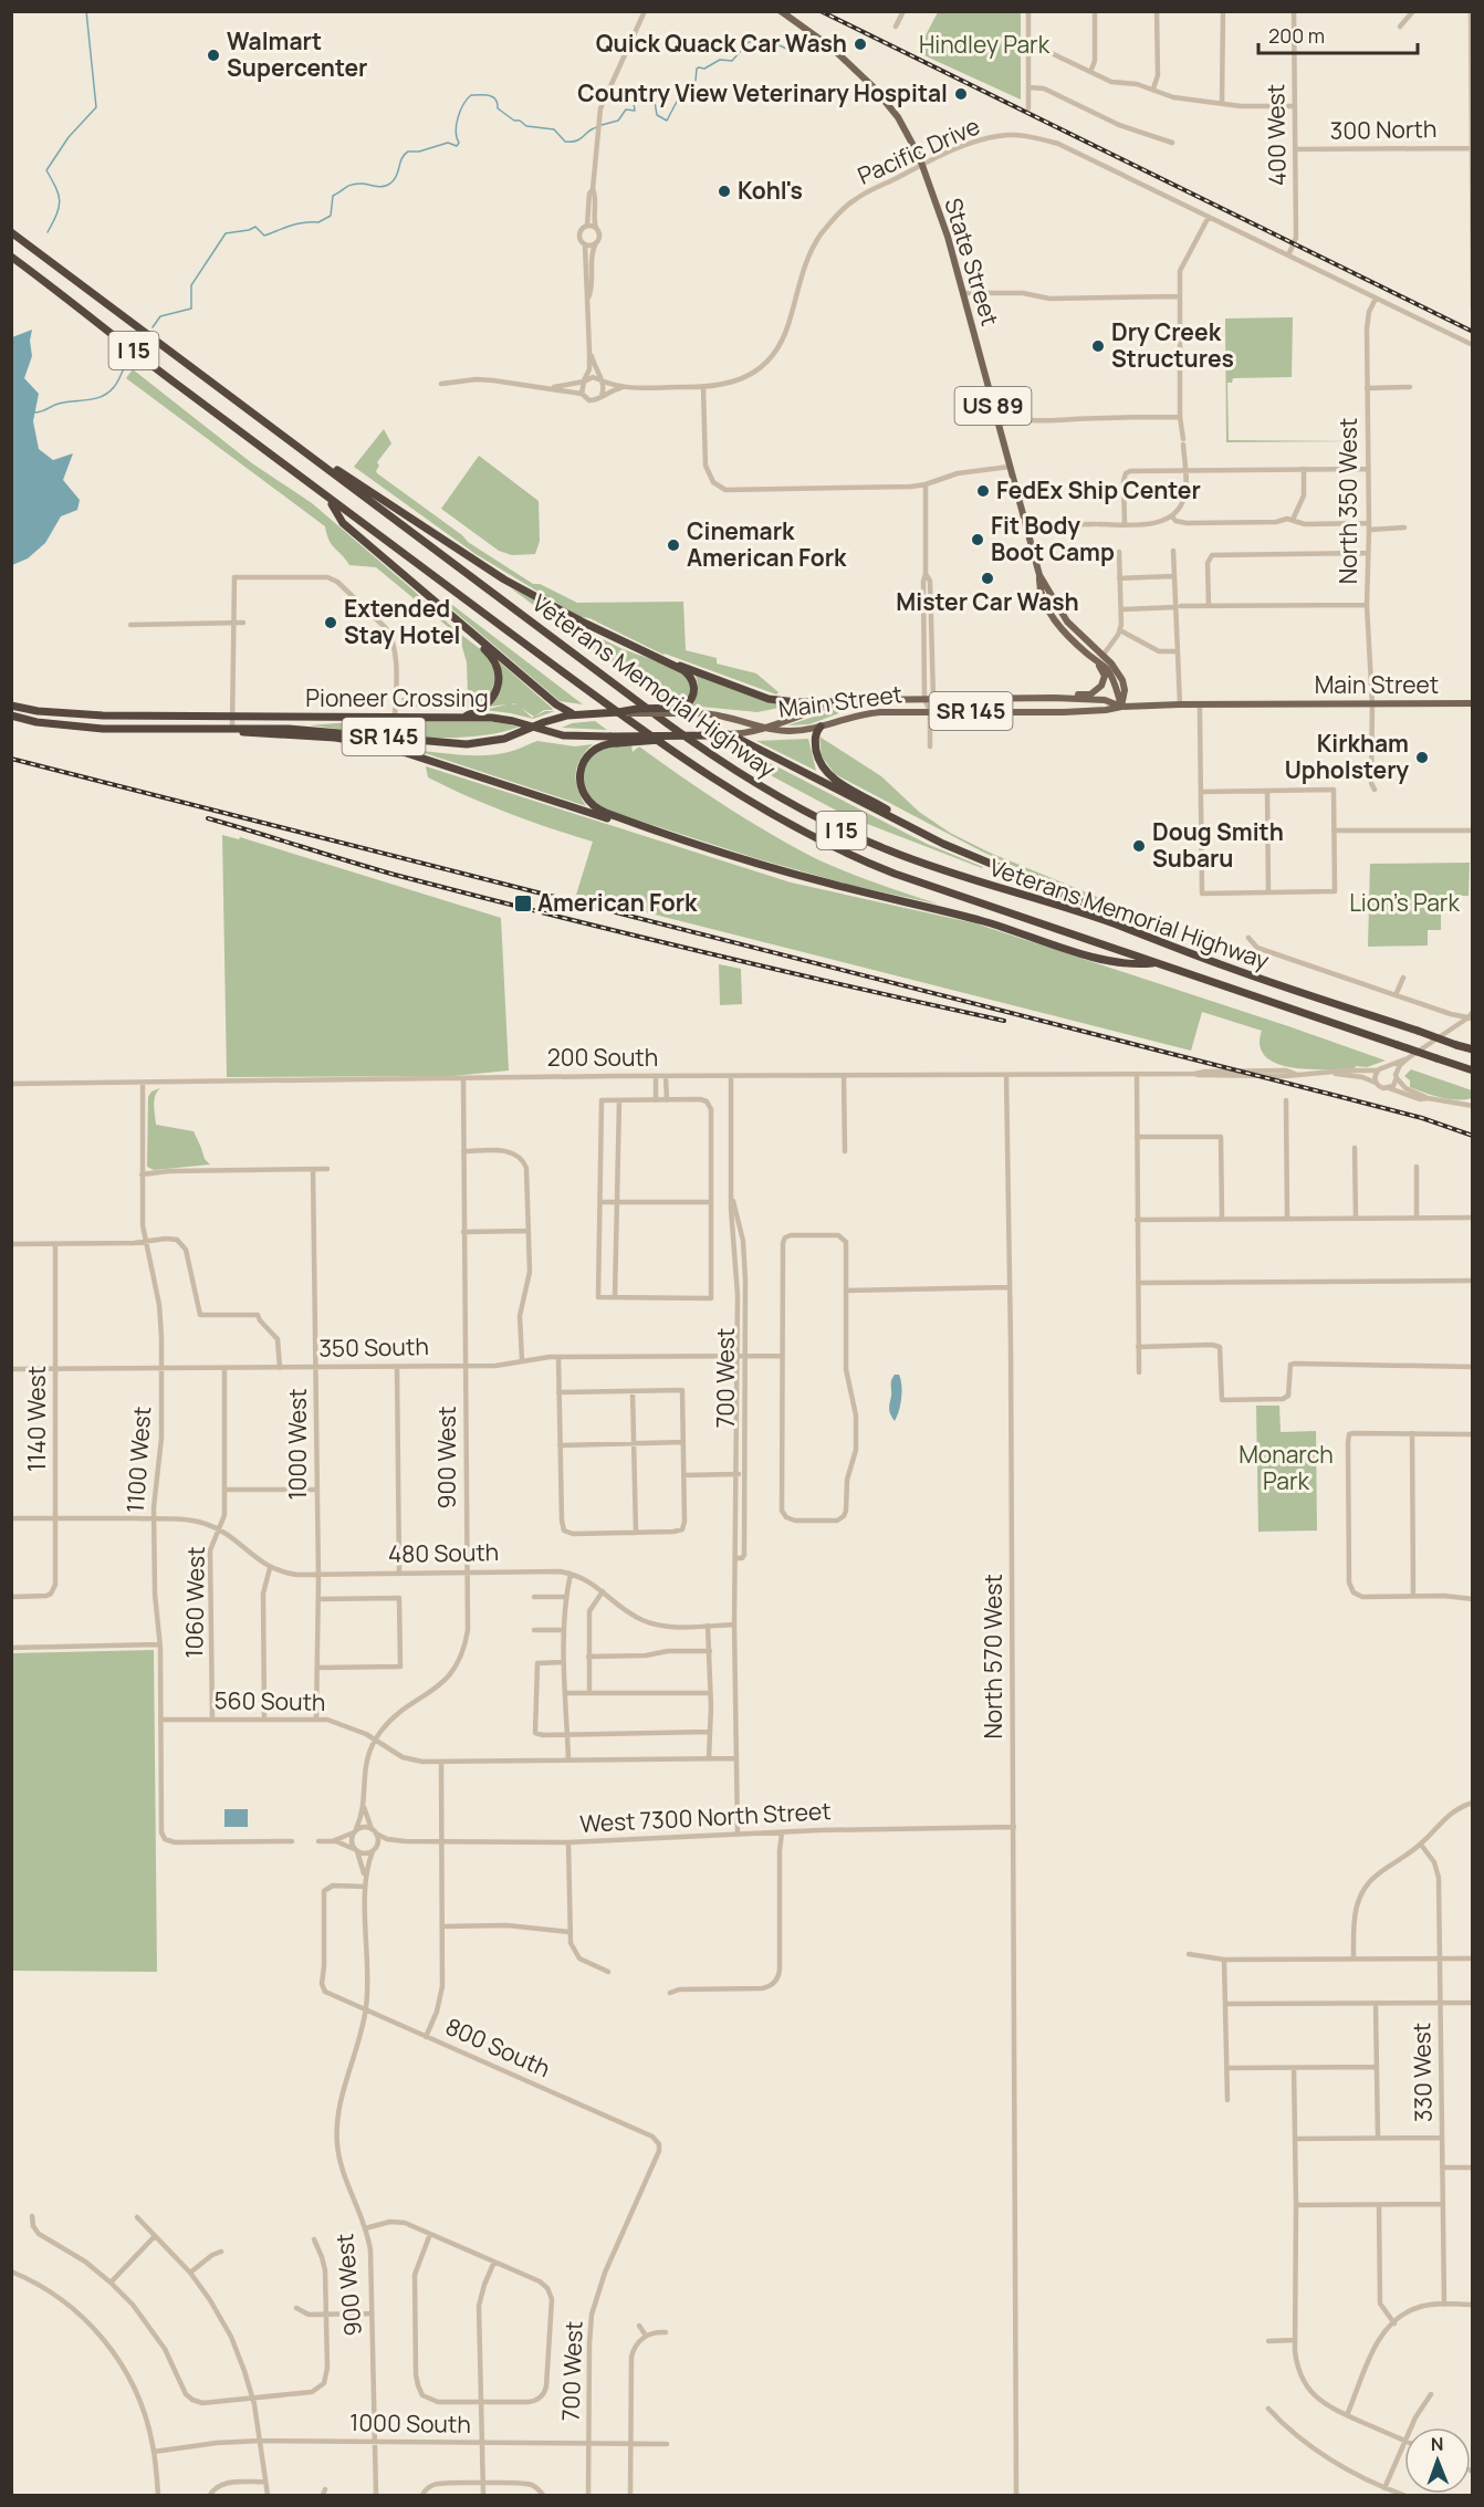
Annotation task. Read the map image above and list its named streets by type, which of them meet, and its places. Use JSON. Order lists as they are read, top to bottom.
{
  "streets": {
    "highway": [
      "I 15",
      "Main Street",
      "Veterans Memorial Highway",
      "Pioneer Crossing",
      "SR 145"
    ],
    "main road": ["State Street", "US 89"],
    "street": [
      "300 North",
      "400 West",
      "Pacific Drive",
      "North 350 West",
      "200 South",
      "350 South",
      "700 West",
      "1140 West",
      "1000 West",
      "900 West",
      "1100 West",
      "480 South",
      "1060 West",
      "North 570 West",
      "560 South",
      "West 7300 North Street",
      "800 South",
      "330 West",
      "1000 South"
    ]
  },
  "crossings": [
    ["300 North", "400 West"],
    ["400 West", "Pacific Drive"],
    ["Pacific Drive", "State Street"],
    ["Pacific Drive", "North 350 West"],
    ["State Street", "US 89"],
    ["State Street", "Main Street"],
    ["US 89", "Main Street"],
    ["North 350 West", "Main Street"],
    ["Main Street", "Pioneer Crossing"],
    ["Main Street", "SR 145"],
    ["Pioneer Crossing", "SR 145"],
    ["200 South", "700 West"],
    ["200 South", "900 West"],
    ["200 South", "1100 West"],
    ["200 South", "North 570 West"],
    ["350 South", "700 West"],
    ["350 South", "1140 West"],
    ["350 South", "1000 West"],
    ["350 South", "900 West"],
    ["350 South", "1100 West"],
    ["350 South", "1060 West"],
    ["700 West", "480 South"],
    ["700 West", "560 South"],
    ["700 West", "West 7300 North Street"],
    ["700 West", "800 South"],
    ["700 West", "1000 South"],
    ["1140 West", "480 South"],
    ["1000 West", "480 South"],
    ["1000 West", "560 South"],
    ["900 West", "480 South"],
    ["900 West", "560 South"],
    ["900 West", "West 7300 North Street"],
    ["900 West", "800 South"],
    ["900 West", "1000 South"],
    ["1100 West", "480 South"],
    ["1100 West", "560 South"],
    ["480 South", "1060 West"],
    ["1060 West", "560 South"],
    ["North 570 West", "West 7300 North Street"]
  ],
  "parks": ["Hindley Park", "Lion's Park", "Monarch Park"],
  "places": {
    "other": [
      "Quick Quack Car Wash",
      "Walmart Supercenter",
      "Country View Veterinary Hospital",
      "Kohl's",
      "Dry Creek Structures",
      "FedEx Ship Center",
      "Fit Body Boot Camp",
      "Cinemark American Fork",
      "Mister Car Wash",
      "Extended Stay Hotel",
      "Kirkham Upholstery",
      "Doug Smith Subaru"
    ],
    "transit": ["American Fork"]
  },
  "scale_bar": "200 m",
  "north": "top"
}
